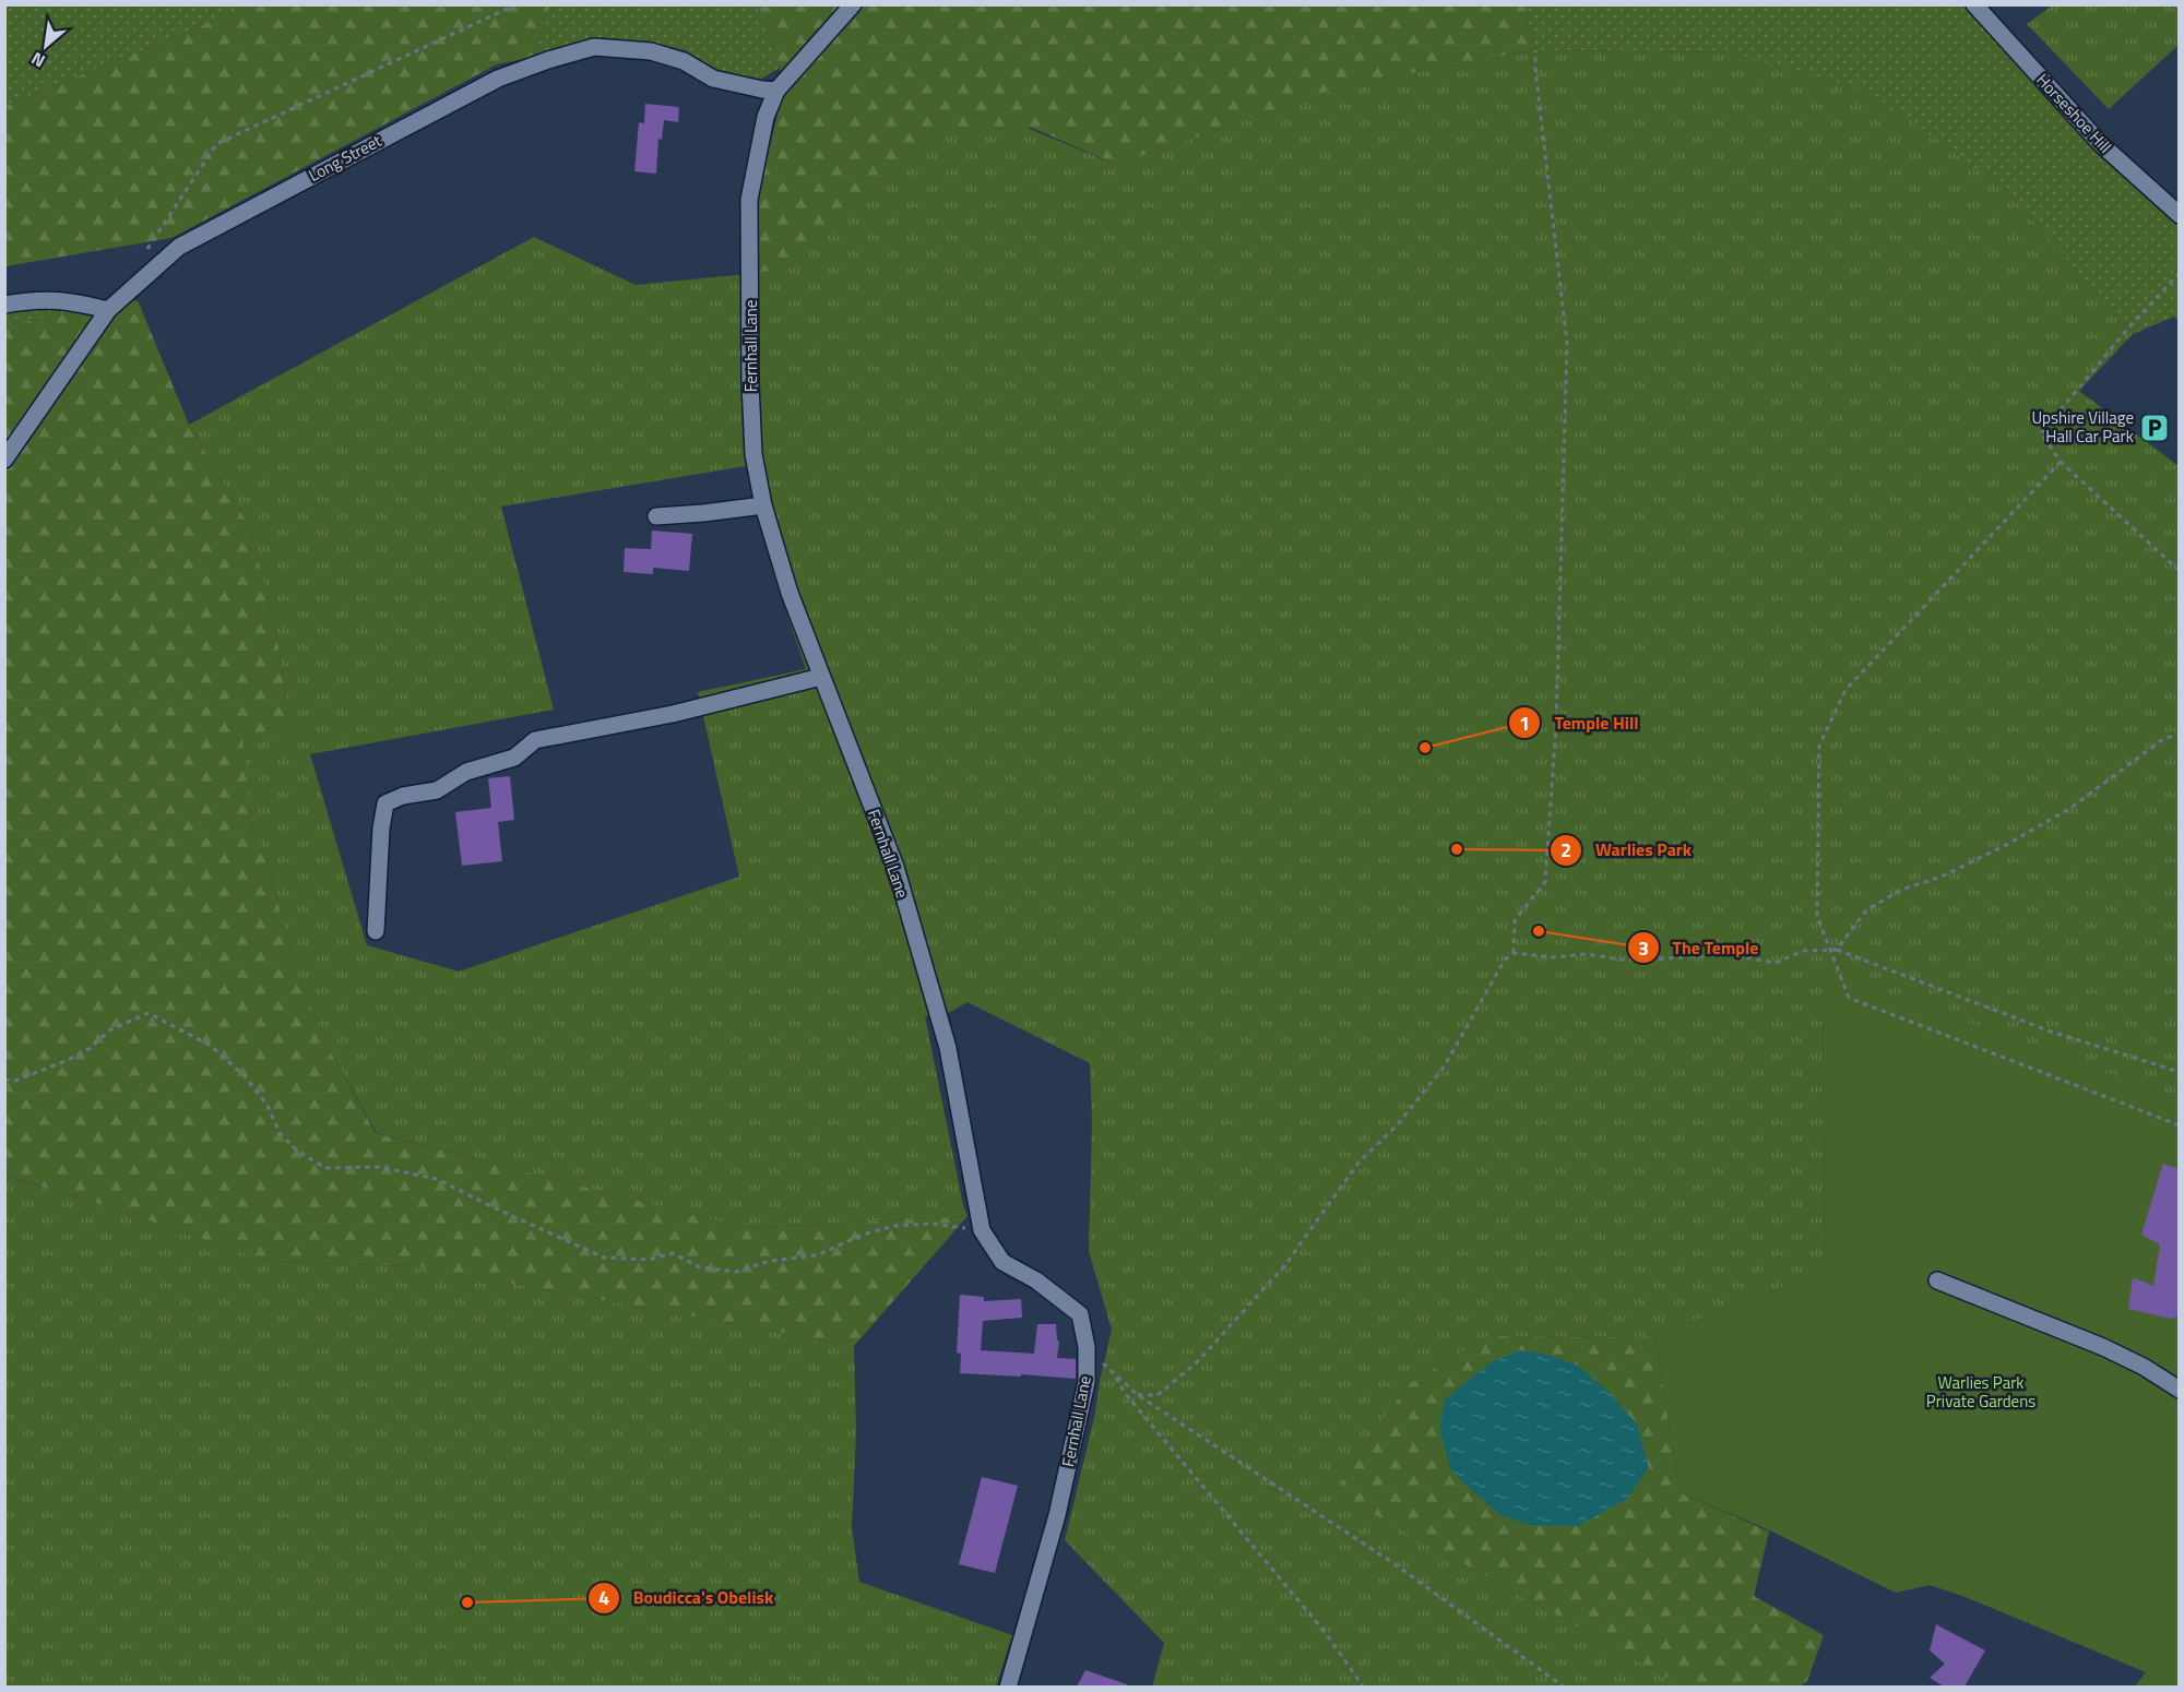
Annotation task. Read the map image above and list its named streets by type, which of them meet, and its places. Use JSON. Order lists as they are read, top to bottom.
{
  "streets": {
    "street": ["Horseshoe Hill", "Long Street", "Fernhall Lane"]
  },
  "crossings": [
    ["Long Street", "Fernhall Lane"]
  ],
  "parks": ["Warlies Park Private Gardens"],
  "places": {
    "parking": ["Upshire Village Hall Car Park"],
    "other": [
      "Temple Hill",
      "Warlies Park",
      "The Temple",
      "Boudicca's Obelisk"
    ]
  },
  "north": "bottom left"
}
